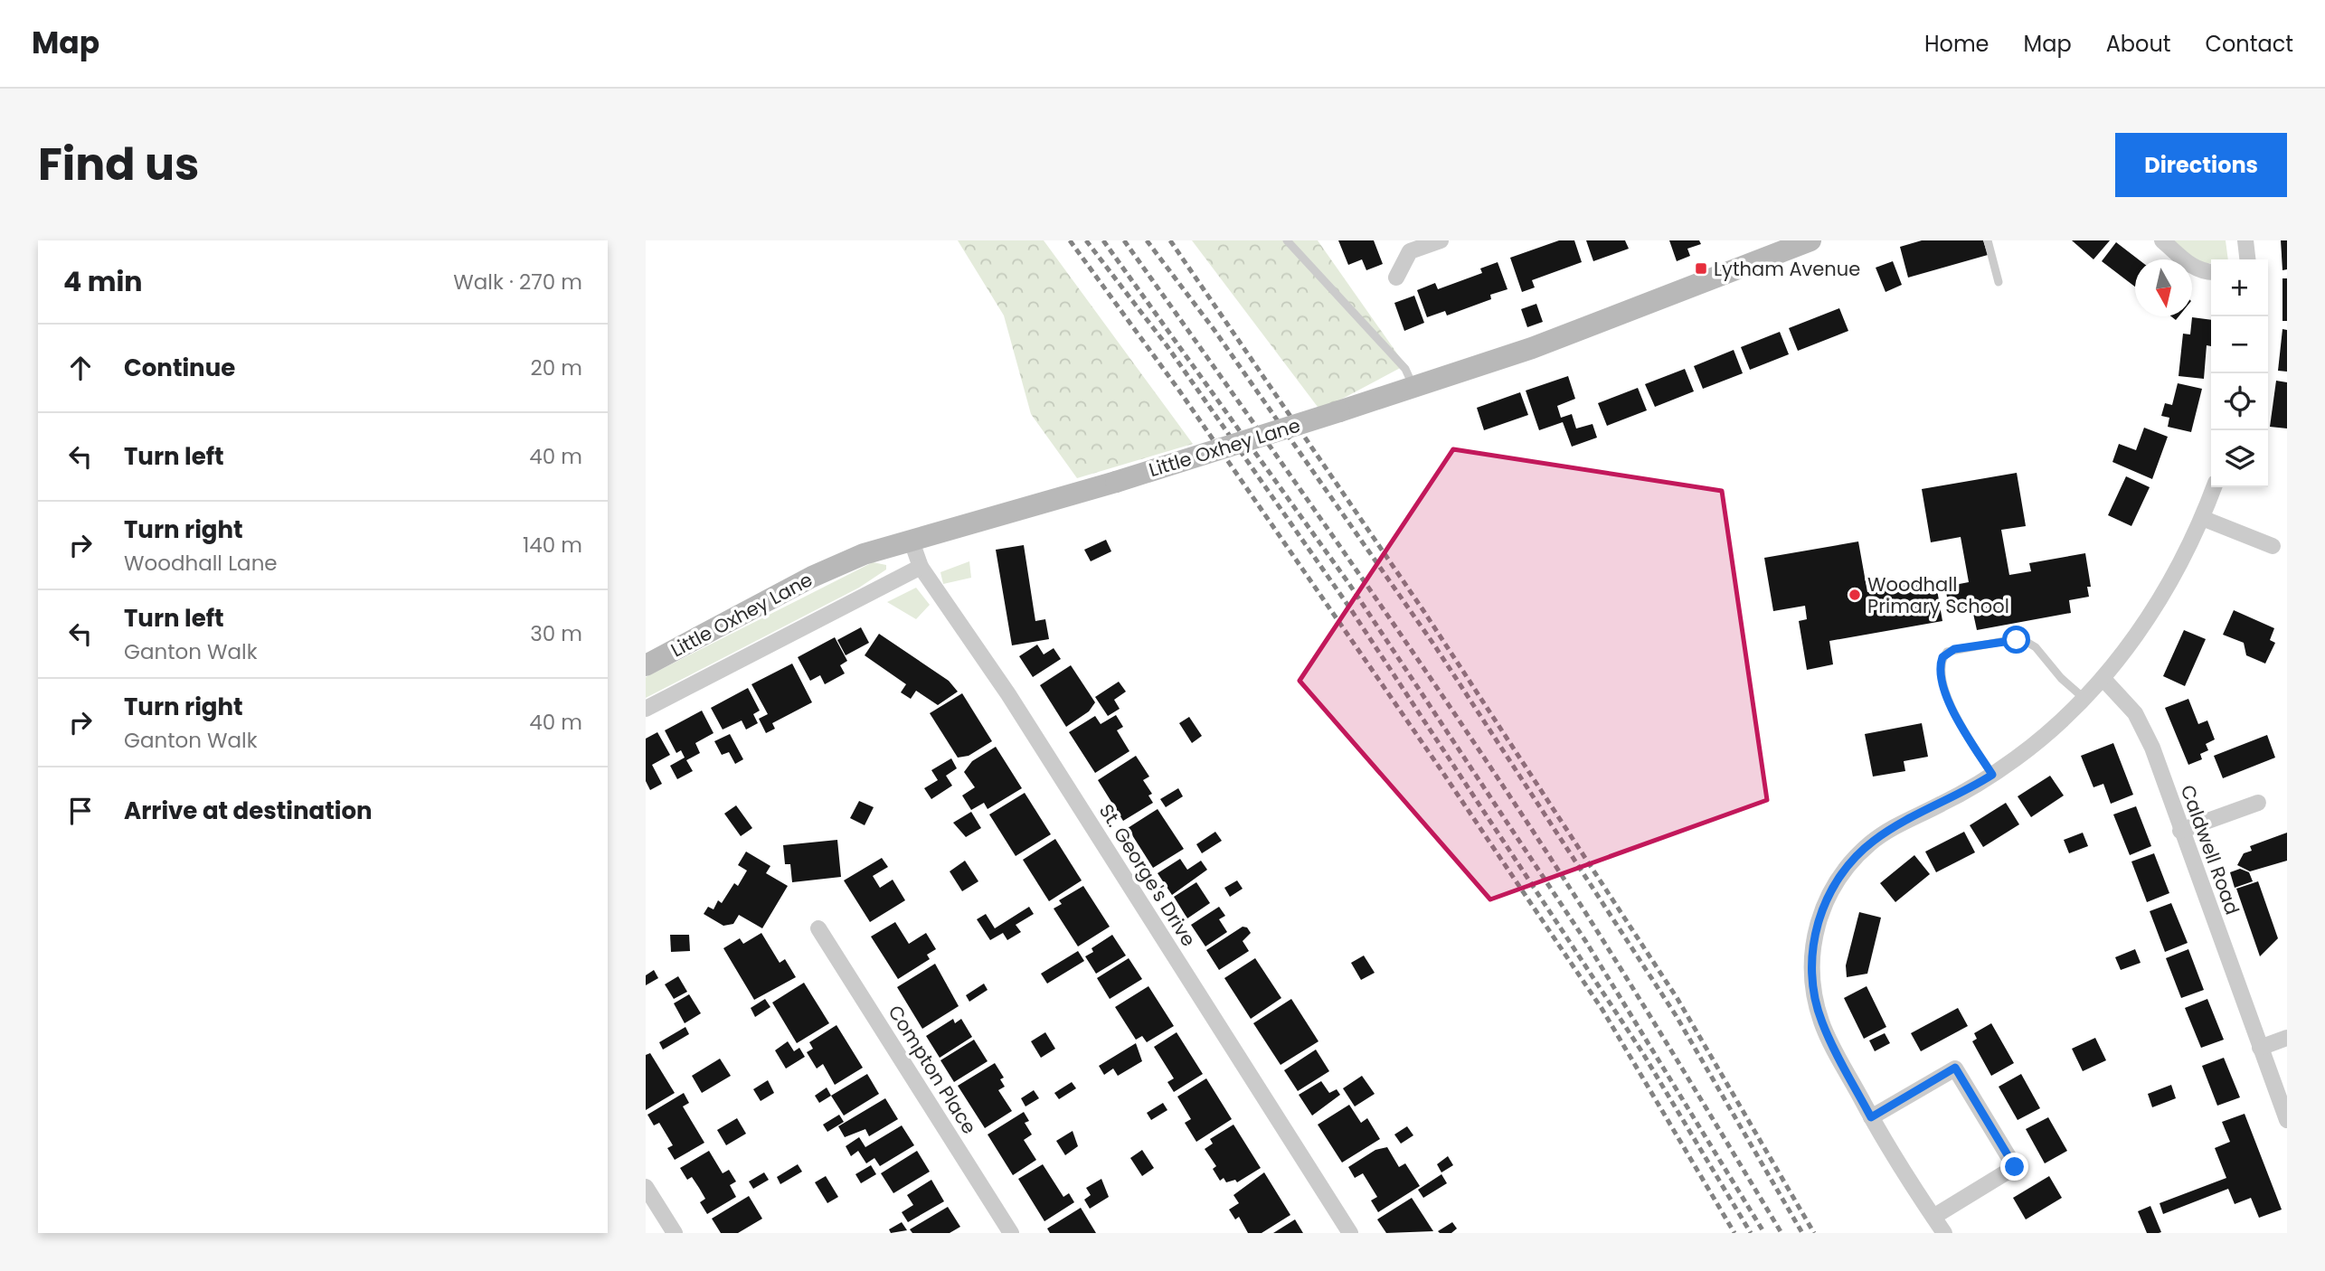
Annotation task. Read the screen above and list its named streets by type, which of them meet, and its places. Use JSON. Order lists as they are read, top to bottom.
{
  "streets": {
    "main road": ["Little Oxhey Lane"],
    "street": ["Caldwell Road", "St. George's Drive", "Compton Place"]
  },
  "crossings": [
    ["Little Oxhey Lane", "St. George's Drive"]
  ],
  "places": {
    "transit": ["Lytham Avenue"],
    "other": ["Woodhall Primary School"]
  },
  "north": "bottom",
  "page": {
    "header": "Map",
    "nav": [
      "Home",
      "Map",
      "About",
      "Contact"
    ],
    "title": "Find us",
    "buttons": "Directions",
    "heading": ["4 min", "Walk · 270 m"],
    "map_buttons": ["+", "−"],
    "list": [
      ["Continue", "20 m"],
      ["Turn left", "40 m"],
      ["Turn right", "Woodhall Lane", "140 m"],
      ["Turn left", "Ganton Walk", "30 m"],
      ["Turn right", "Ganton Walk", "40 m"],
      "Arrive at destination"
    ]
  }
}
